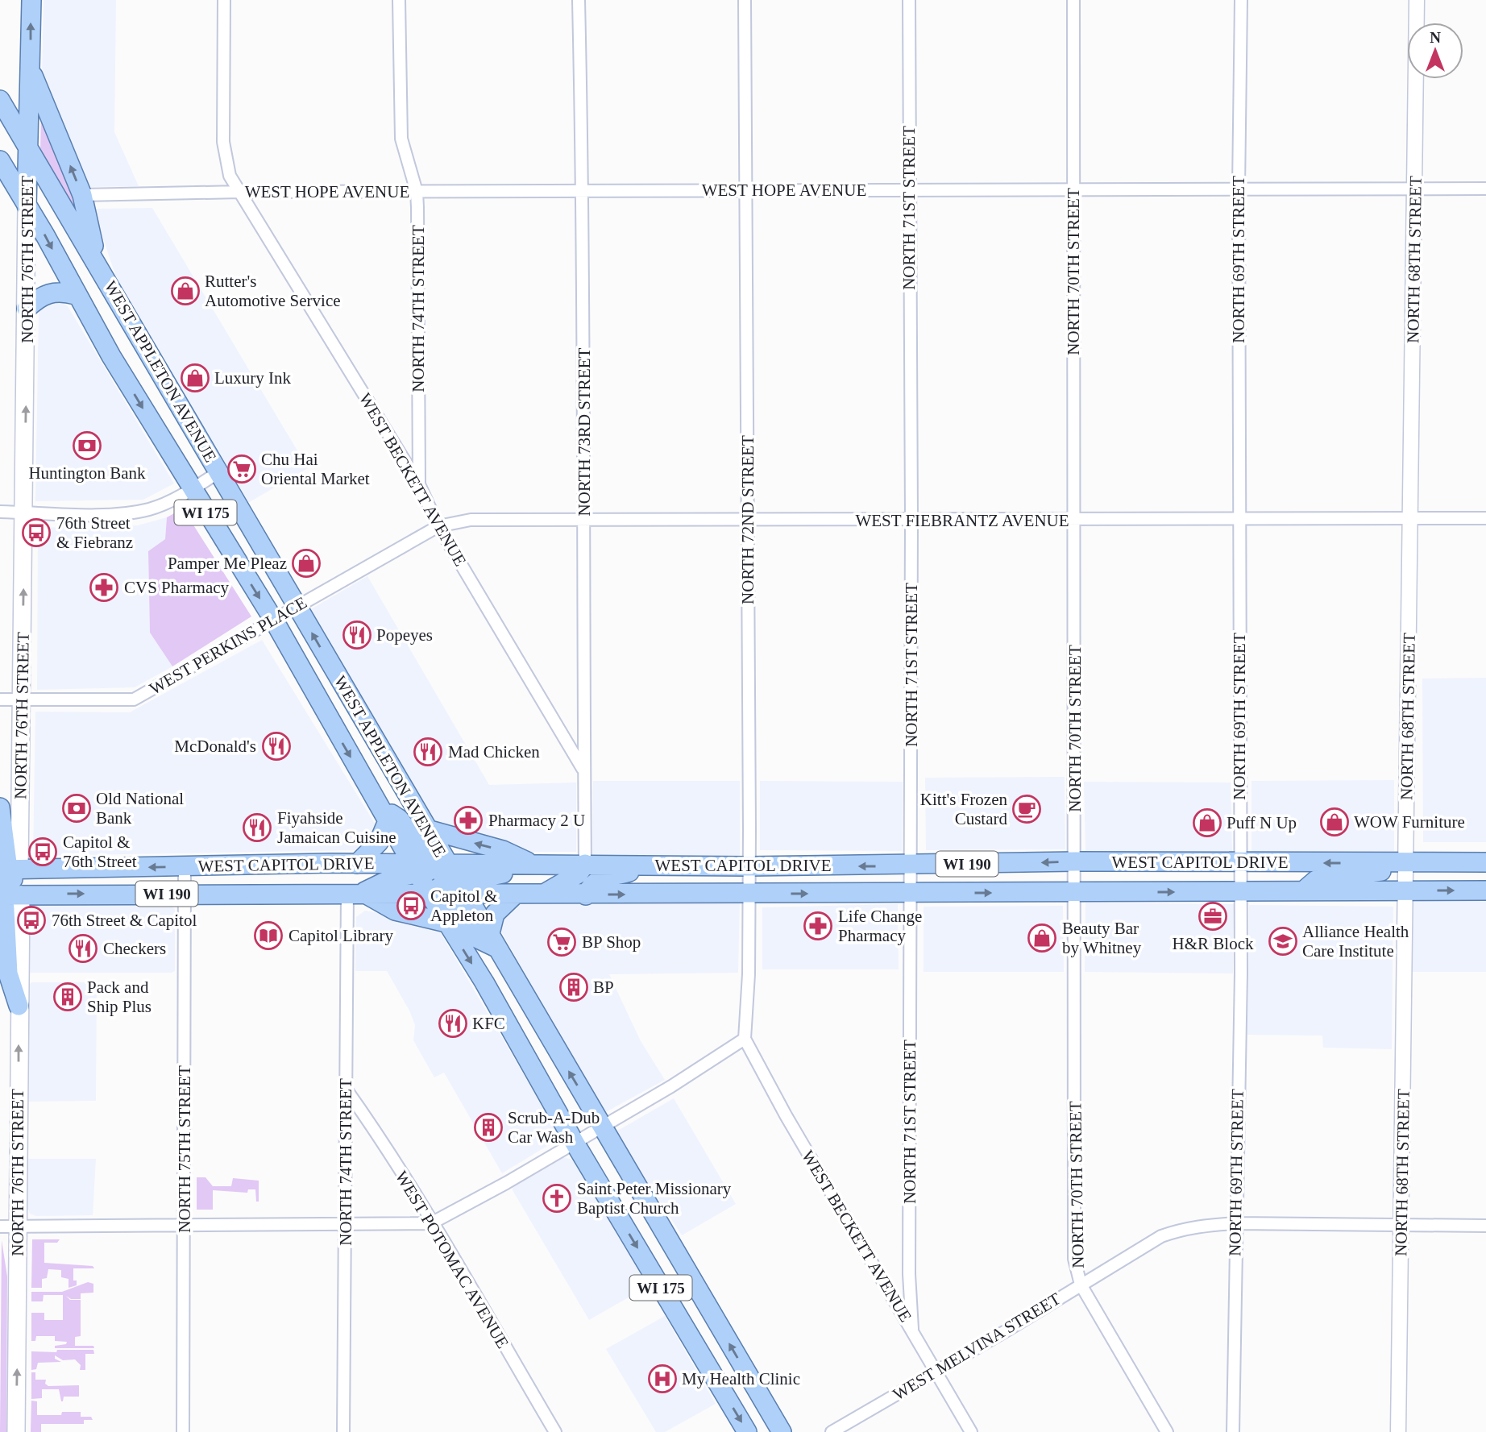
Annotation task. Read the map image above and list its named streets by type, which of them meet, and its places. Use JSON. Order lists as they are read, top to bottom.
{
  "streets": {
    "main road": [
      "NORTH 76TH STREET",
      "WEST APPLETON AVENUE",
      "WI 175",
      "WEST CAPITOL DRIVE",
      "WI 190"
    ],
    "street": [
      "WEST HOPE AVENUE",
      "NORTH 71ST STREET",
      "NORTH 69TH STREET",
      "NORTH 68TH STREET",
      "NORTH 70TH STREET",
      "NORTH 74TH STREET",
      "NORTH 73RD STREET",
      "WEST BECKETT AVENUE",
      "NORTH 72ND STREET",
      "WEST FIEBRANTZ AVENUE",
      "WEST PERKINS PLACE",
      "NORTH 75TH STREET",
      "WEST POTOMAC AVENUE",
      "WEST MELVINA STREET"
    ]
  },
  "crossings": [
    ["WEST HOPE AVENUE", "NORTH 71ST STREET"],
    ["WEST HOPE AVENUE", "NORTH 69TH STREET"],
    ["WEST HOPE AVENUE", "NORTH 68TH STREET"],
    ["WEST HOPE AVENUE", "NORTH 70TH STREET"],
    ["WEST HOPE AVENUE", "NORTH 74TH STREET"],
    ["WEST HOPE AVENUE", "NORTH 73RD STREET"],
    ["WEST HOPE AVENUE", "WEST BECKETT AVENUE"],
    ["WEST HOPE AVENUE", "NORTH 72ND STREET"],
    ["NORTH 71ST STREET", "WEST BECKETT AVENUE"],
    ["NORTH 71ST STREET", "WEST FIEBRANTZ AVENUE"],
    ["NORTH 71ST STREET", "WEST CAPITOL DRIVE"],
    ["NORTH 76TH STREET", "WEST APPLETON AVENUE"],
    ["NORTH 76TH STREET", "WEST PERKINS PLACE"],
    ["NORTH 76TH STREET", "WEST CAPITOL DRIVE"],
    ["NORTH 69TH STREET", "WEST FIEBRANTZ AVENUE"],
    ["NORTH 69TH STREET", "WEST CAPITOL DRIVE"],
    ["NORTH 69TH STREET", "WEST MELVINA STREET"],
    ["NORTH 68TH STREET", "WEST FIEBRANTZ AVENUE"],
    ["NORTH 68TH STREET", "WEST CAPITOL DRIVE"],
    ["NORTH 68TH STREET", "WEST MELVINA STREET"],
    ["NORTH 70TH STREET", "WEST FIEBRANTZ AVENUE"],
    ["NORTH 70TH STREET", "WEST CAPITOL DRIVE"],
    ["NORTH 70TH STREET", "WEST MELVINA STREET"],
    ["NORTH 74TH STREET", "WEST BECKETT AVENUE"],
    ["NORTH 74TH STREET", "WEST CAPITOL DRIVE"],
    ["NORTH 74TH STREET", "WEST POTOMAC AVENUE"],
    ["WEST APPLETON AVENUE", "WEST PERKINS PLACE"],
    ["WEST APPLETON AVENUE", "WEST CAPITOL DRIVE"],
    ["NORTH 73RD STREET", "WEST BECKETT AVENUE"],
    ["NORTH 73RD STREET", "WEST FIEBRANTZ AVENUE"],
    ["NORTH 73RD STREET", "WEST CAPITOL DRIVE"],
    ["WEST BECKETT AVENUE", "NORTH 72ND STREET"],
    ["WEST BECKETT AVENUE", "WEST FIEBRANTZ AVENUE"],
    ["WEST BECKETT AVENUE", "WEST PERKINS PLACE"],
    ["WEST BECKETT AVENUE", "WEST MELVINA STREET"],
    ["NORTH 72ND STREET", "WEST FIEBRANTZ AVENUE"],
    ["NORTH 72ND STREET", "WEST CAPITOL DRIVE"],
    ["WEST FIEBRANTZ AVENUE", "WEST PERKINS PLACE"],
    ["WEST CAPITOL DRIVE", "NORTH 75TH STREET"]
  ],
  "one_way": ["NORTH 76TH STREET"],
  "places": {
    "shop": [
      "Rutter's Automotive Service",
      "Luxury Ink",
      "Pamper Me Pleaz",
      "WOW Furniture",
      "Puff N Up",
      "Beauty Bar by Whitney"
    ],
    "bank": ["Huntington Bank", "Old National Bank"],
    "supermarket": ["Chu Hai Oriental Market", "BP Shop"],
    "bus stop": [
      "76th Street & Fiebranz",
      "Capitol & 76th Street",
      "Capitol & Appleton",
      "76th Street & Capitol"
    ],
    "pharmacy": ["CVS Pharmacy", "Pharmacy 2 U", "Life Change Pharmacy"],
    "restaurant": [
      "Popeyes",
      "McDonald's",
      "Mad Chicken",
      "Fiyahside Jamaican Cuisine",
      "Checkers",
      "KFC"
    ],
    "cafe": ["Kitt's Frozen Custard"],
    "office": ["H&R Block"],
    "library": ["Capitol Library"],
    "school or university": ["Alliance Health Care Institute"],
    "building": ["BP", "Pack and Ship Plus", "Scrub-A-Dub Car Wash"],
    "church": ["Saint Peter Missionary Baptist Church"],
    "hospital": ["My Health Clinic"]
  },
  "north": "top"
}
